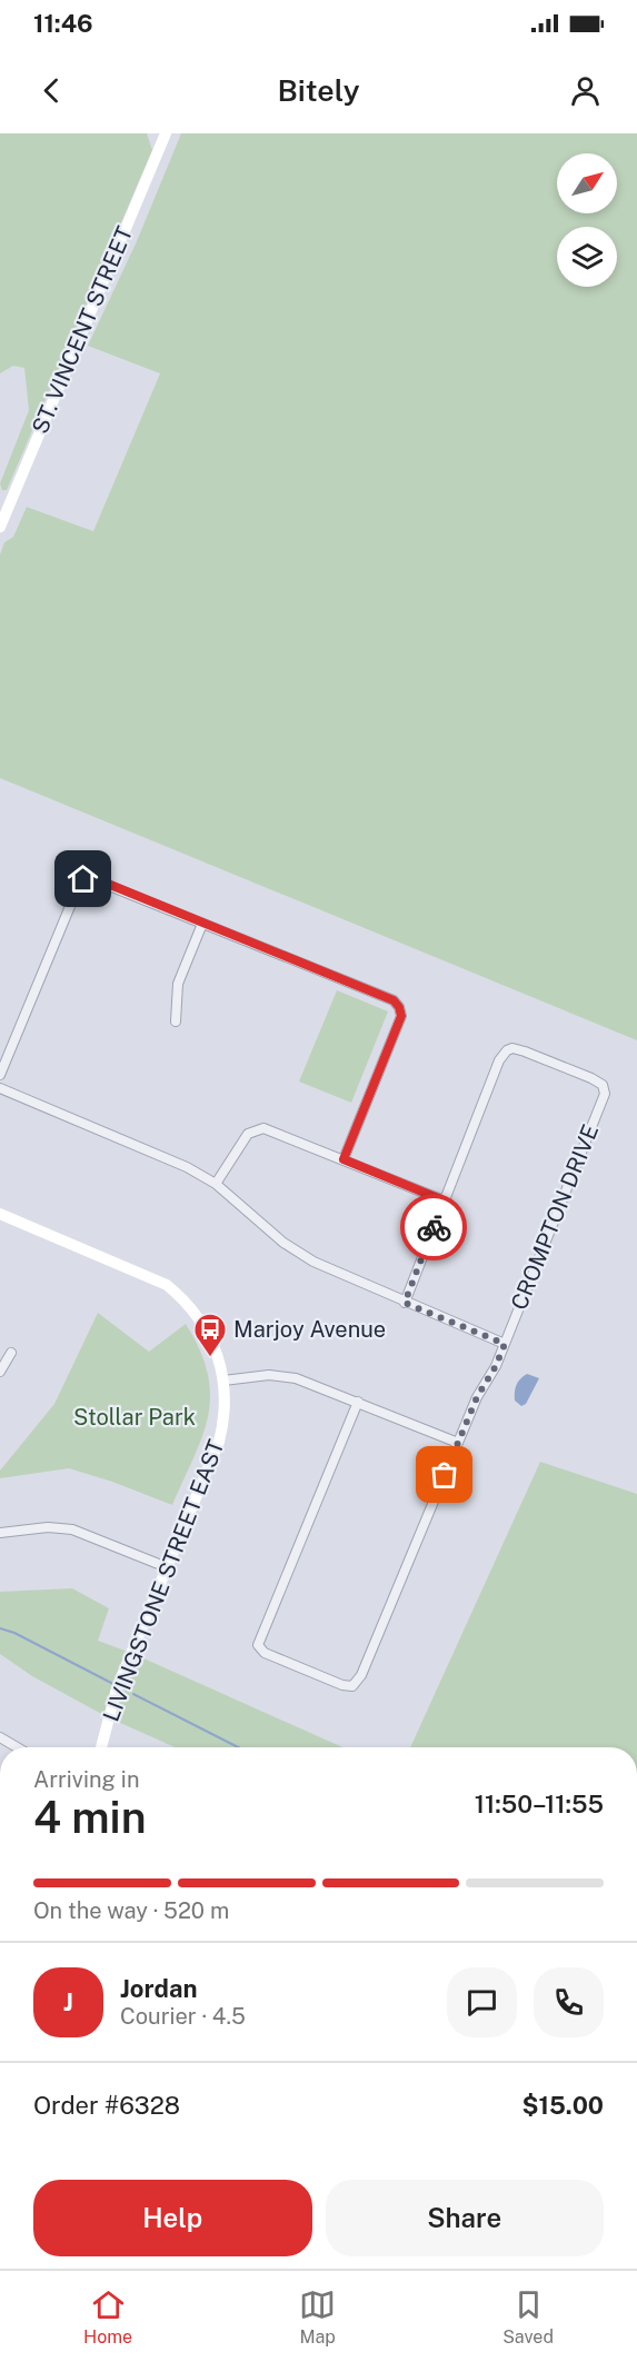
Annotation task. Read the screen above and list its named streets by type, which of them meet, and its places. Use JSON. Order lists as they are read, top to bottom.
{
  "streets": {
    "street": ["ST. VINCENT STREET", "CROMPTON DRIVE", "LIVINGSTONE STREET EAST"]
  },
  "parks": ["Stollar Park"],
  "places": {
    "bus stop": ["Marjoy Avenue"]
  },
  "north": "top right",
  "page": {
    "status": "11:46",
    "header": "Bitely",
    "heading": ["4 min", "Arriving in", "11:50–11:55"],
    "panel": [
      "Jordan",
      "Courier · 4.5",
      "Order #6328",
      "$15.00"
    ],
    "bar": "On the way · 520 m",
    "round": "J",
    "buttons": ["Help", "Share"],
    "tabs": ["Home", "Map", "Saved"]
  }
}
